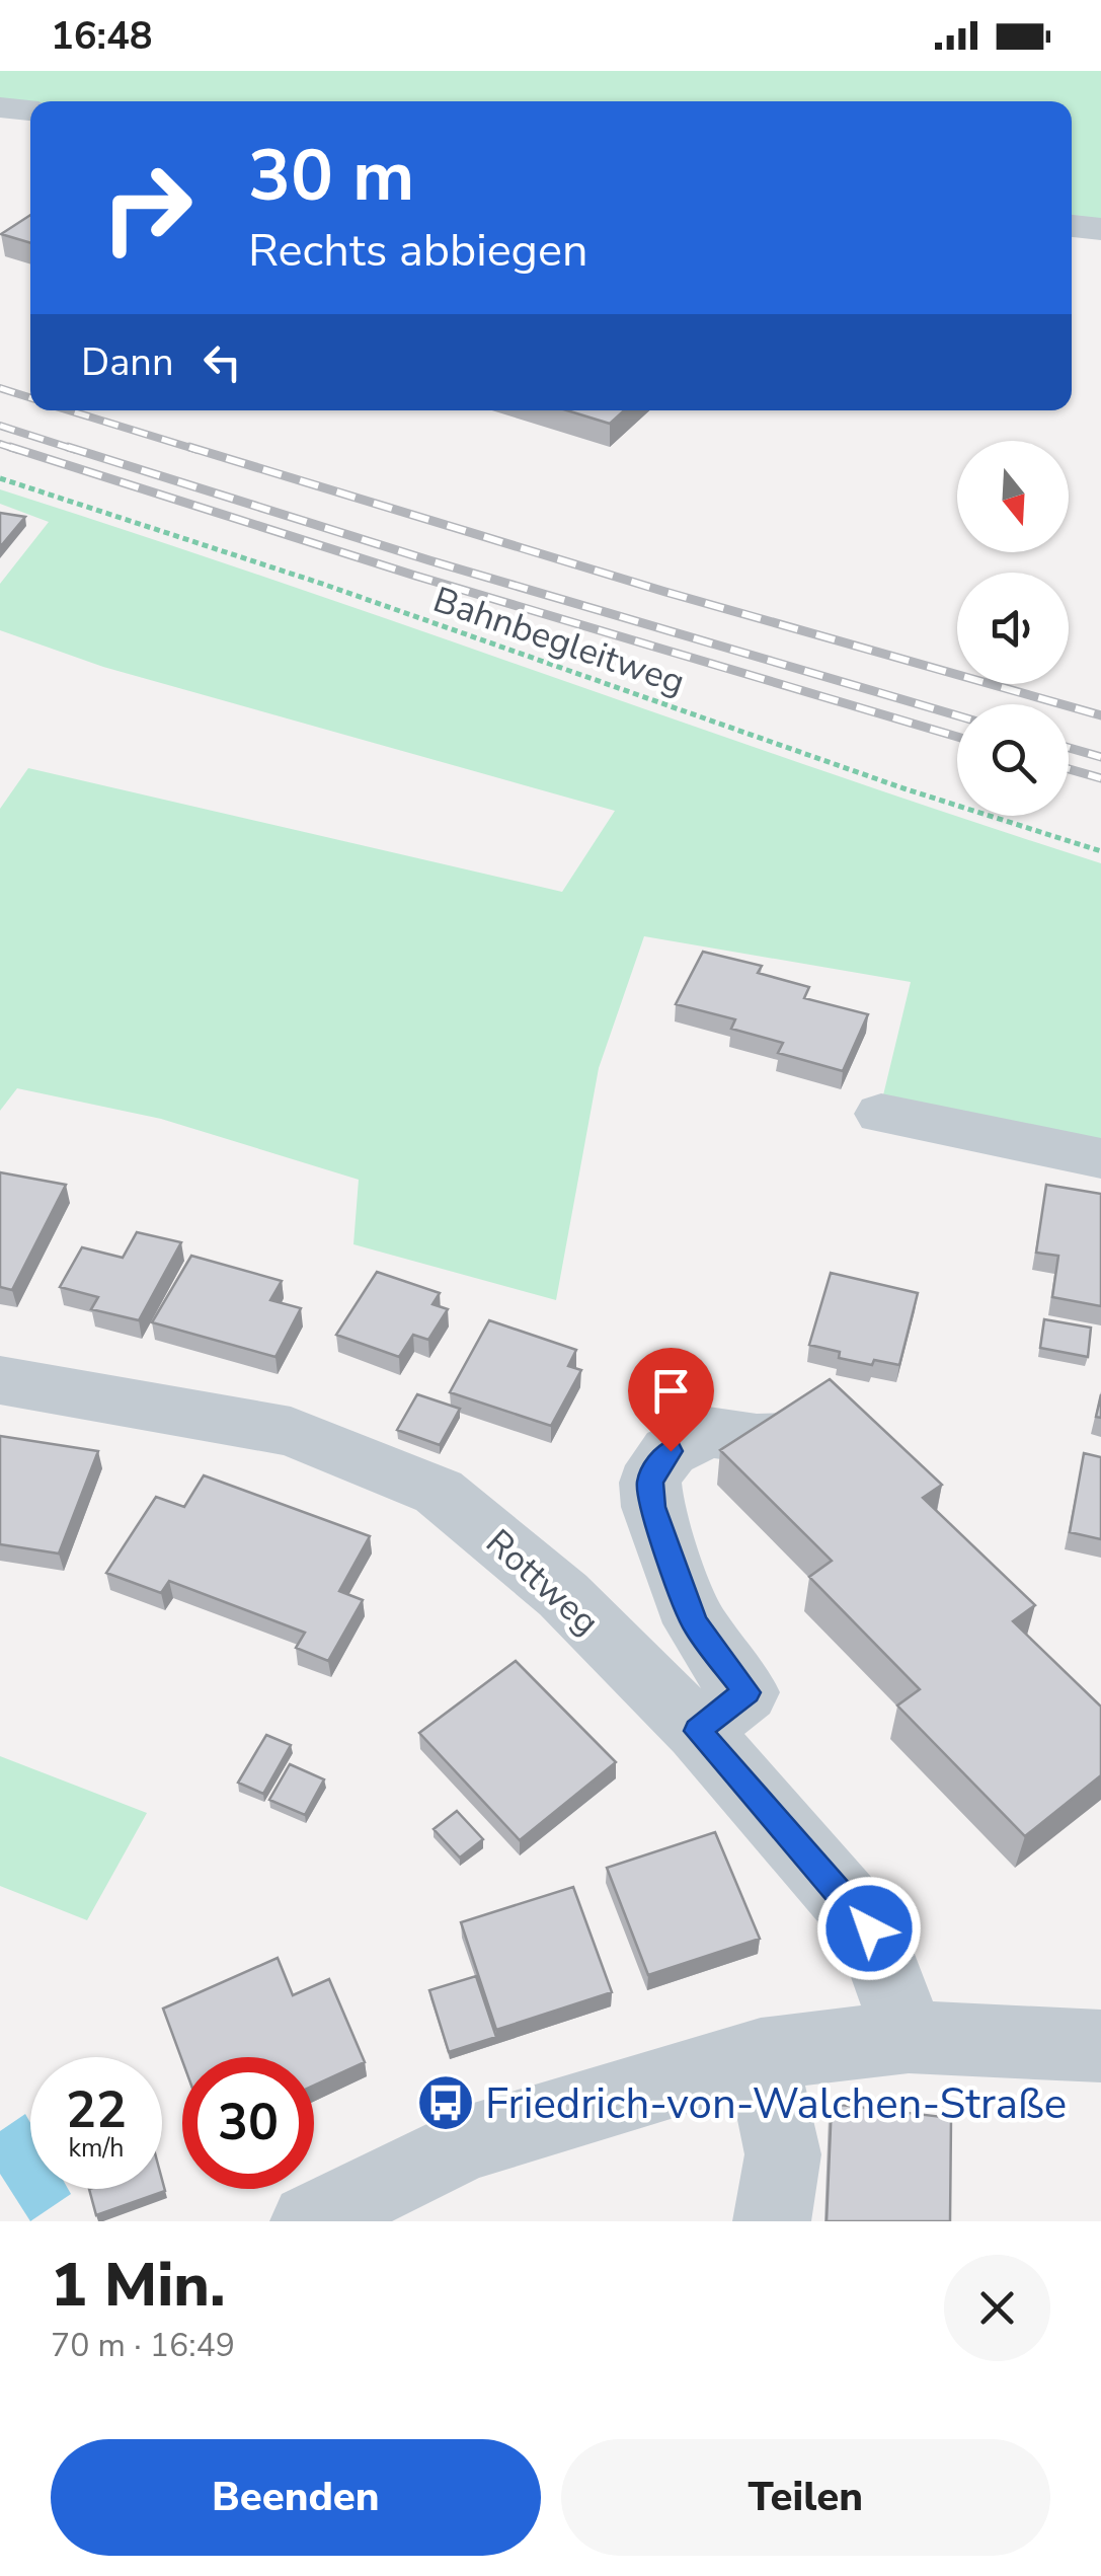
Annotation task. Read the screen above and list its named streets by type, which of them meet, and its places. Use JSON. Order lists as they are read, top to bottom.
{
  "streets": {
    "street": ["Rottweg"],
    "path": ["Bahnbegleitweg"]
  },
  "places": {
    "bus stop": ["Friedrich-von-Walchen-Straße"]
  },
  "north": "bottom",
  "page": {
    "status": "16:48",
    "turn": ["30 m", "Rechts abbiegen"],
    "then": "Dann",
    "speed": "22 km/h",
    "limit": "30",
    "heading": ["1 Min.", "70 m · 16:49"],
    "buttons": ["Beenden", "Teilen"]
  }
}
